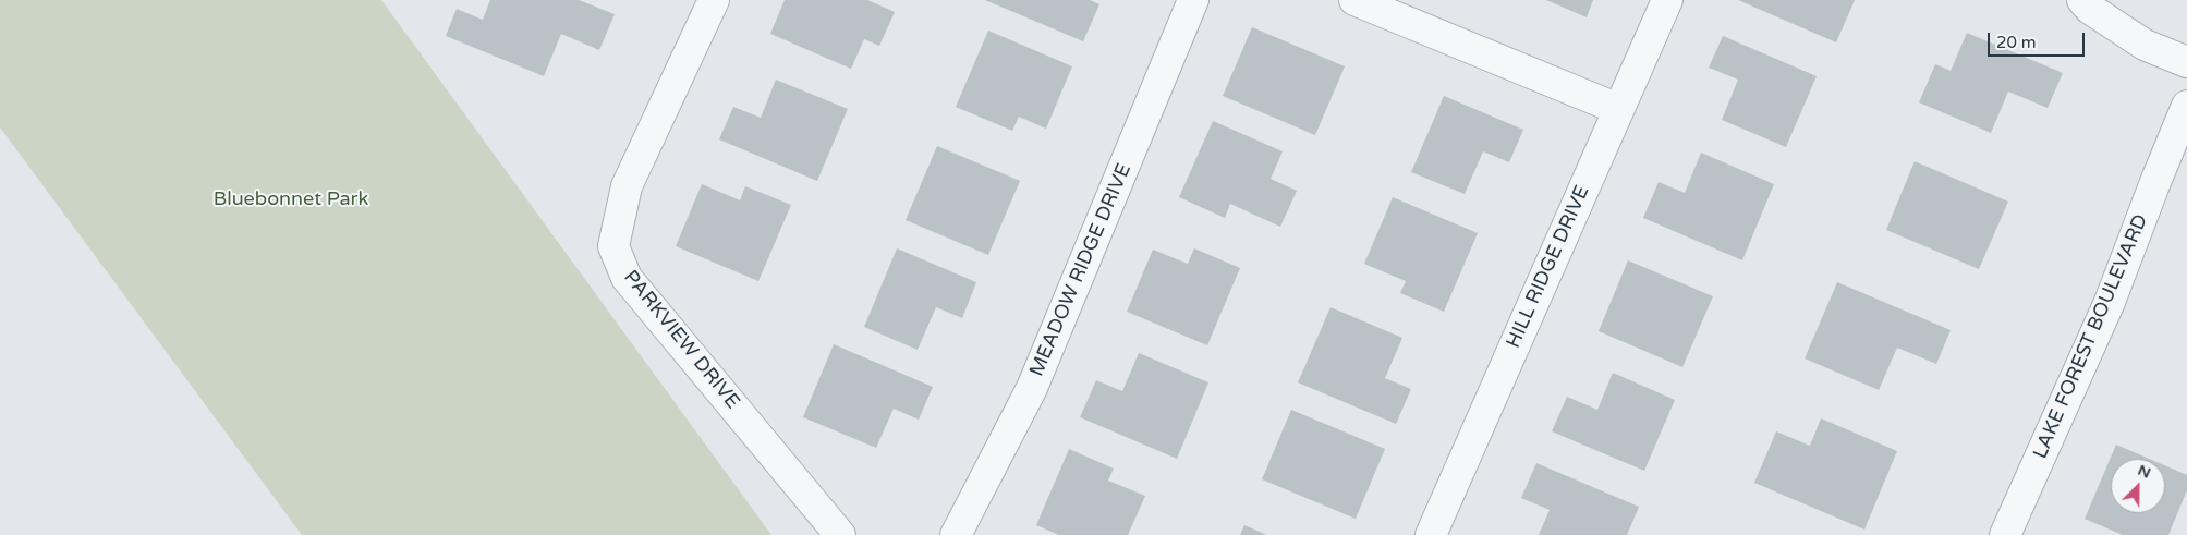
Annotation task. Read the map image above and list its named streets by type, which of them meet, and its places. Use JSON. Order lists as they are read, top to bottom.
{
  "streets": {
    "street": [
      "HILL RIDGE DRIVE",
      "MEADOW RIDGE DRIVE",
      "LAKE FOREST BOULEVARD",
      "PARKVIEW DRIVE"
    ]
  },
  "parks": ["Bluebonnet Park"],
  "scale_bar": "20 m",
  "north": "top right"
}
